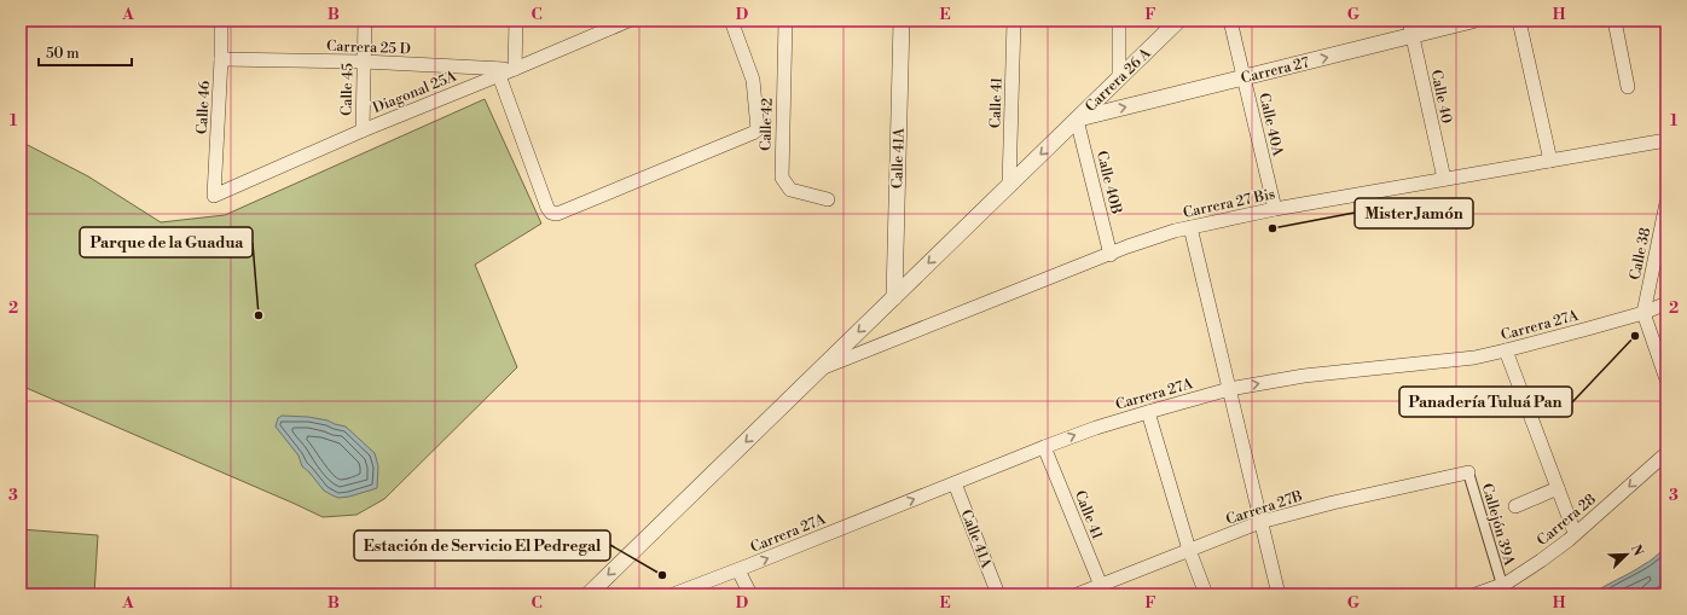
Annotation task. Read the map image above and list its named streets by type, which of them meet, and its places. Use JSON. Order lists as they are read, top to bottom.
{
  "streets": {
    "street": [
      "Carrera 25 D",
      "Carrera 27",
      "Carrera 26 A",
      "Calle 45",
      "Diagonal 25A",
      "Calle 40",
      "Calle 41",
      "Calle 46",
      "Calle 42",
      "Calle 40A",
      "Calle 41A",
      "Calle 40B",
      "Carrera 27 Bis",
      "Calle 38",
      "Carrera 27A",
      "Carrera 27B",
      "Carrera 28",
      "Callejón 39A"
    ]
  },
  "crossings": [
    ["Carrera 25 D", "Calle 45"],
    ["Carrera 25 D", "Diagonal 25A"],
    ["Carrera 25 D", "Calle 46"],
    ["Carrera 27", "Carrera 26 A"],
    ["Carrera 27", "Calle 40"],
    ["Carrera 27", "Calle 40A"],
    ["Carrera 27", "Calle 40B"],
    ["Carrera 26 A", "Calle 41"],
    ["Carrera 26 A", "Calle 41A"],
    ["Carrera 26 A", "Calle 40B"],
    ["Carrera 26 A", "Carrera 27 Bis"],
    ["Calle 45", "Diagonal 25A"],
    ["Diagonal 25A", "Calle 46"],
    ["Calle 40", "Carrera 27 Bis"],
    ["Calle 41", "Carrera 27A"],
    ["Calle 41", "Carrera 27B"],
    ["Calle 40A", "Carrera 27 Bis"],
    ["Calle 41A", "Carrera 27A"],
    ["Calle 40B", "Carrera 27 Bis"],
    ["Calle 38", "Carrera 27A"],
    ["Carrera 27B", "Callejón 39A"],
    ["Carrera 28", "Callejón 39A"]
  ],
  "one_way": [
    "Carrera 27",
    "Carrera 26 A",
    "Carrera 27A",
    "Carrera 28"
  ],
  "places": [
    "Mister Jamón",
    "Parque de la Guadua",
    "Panadería Tuluá Pan",
    "Estación de Servicio El Pedregal"
  ],
  "scale_bar": "50 m",
  "north": "top right",
  "grid": {
    "columns": [
      "A",
      "B",
      "C",
      "D",
      "E",
      "F",
      "G",
      "H"
    ],
    "rows": ["1", "2", "3"]
  }
}
